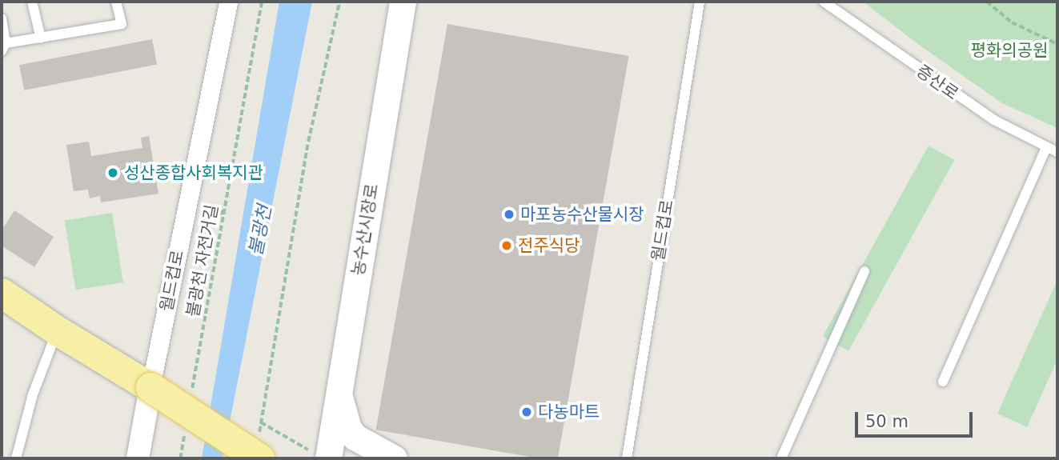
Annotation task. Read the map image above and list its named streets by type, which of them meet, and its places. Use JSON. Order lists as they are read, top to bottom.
{
  "streets": {
    "main road": ["농수산시장로"],
    "street": ["월드컵로"],
    "lane": ["증산로"],
    "path": ["불광천 자전거길"]
  },
  "water": ["불광천"],
  "parks": ["평화의공원"],
  "places": [
    "성산종합사회복지관",
    "마포농수산물시장",
    "전주식당",
    "다농마트"
  ],
  "scale_bar": "50 m"
}
